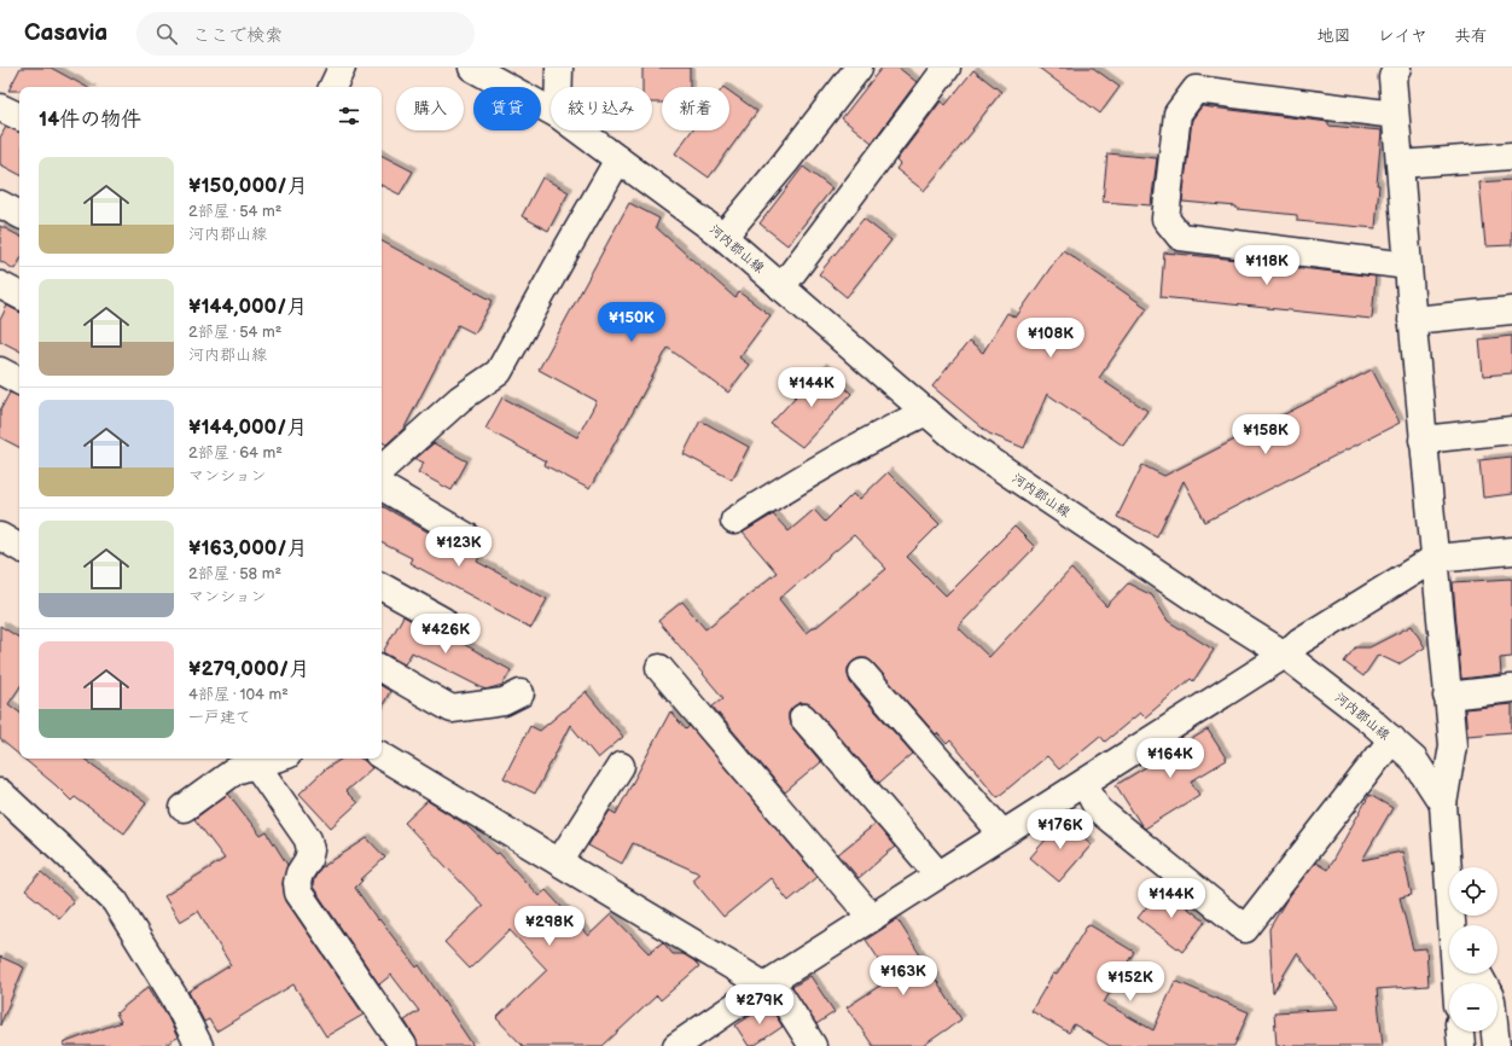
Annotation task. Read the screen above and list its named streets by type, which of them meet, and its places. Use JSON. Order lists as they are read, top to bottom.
{
  "streets": {
    "street": ["河内郡山線"]
  },
  "page": {
    "header": "Casavia",
    "search": "ここで検索",
    "nav": ["地図", "レイヤ", "共有"],
    "chip": [
      "購入",
      "賃貸",
      "絞り込み",
      "新着"
    ],
    "heading": "14件の物件",
    "list": [
      {
        "name": "¥150,000/月",
        "note": "2部屋 · 54 m² · 河内郡山線"
      },
      {
        "name": "¥144,000/月",
        "note": "2部屋 · 54 m² · 河内郡山線"
      },
      {
        "name": "¥144,000/月",
        "note": "2部屋 · 64 m² · マンション"
      },
      {
        "name": "¥163,000/月",
        "note": "2部屋 · 58 m² · マンション"
      },
      {
        "name": "¥279,000/月",
        "note": "4部屋 · 104 m² · 一戸建て"
      }
    ],
    "price": [
      "¥118K",
      "¥150K",
      "¥108K",
      "¥144K",
      "¥158K",
      "¥123K",
      "¥426K",
      "¥164K",
      "¥176K",
      "¥144K",
      "¥298K",
      "¥163K",
      "¥152K",
      "¥279K"
    ],
    "map_buttons": ["+", "−"]
  }
}
